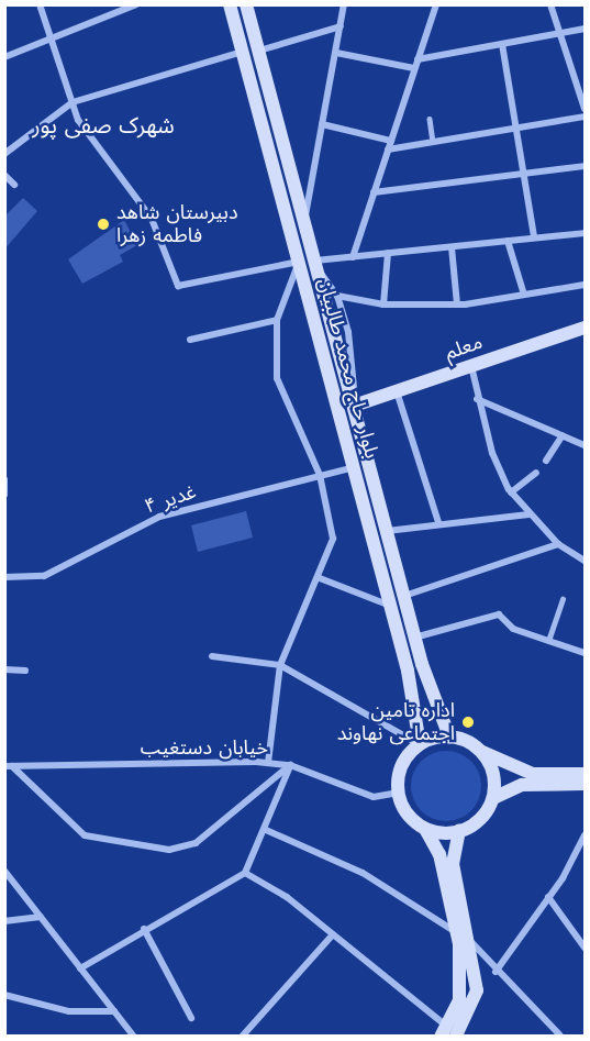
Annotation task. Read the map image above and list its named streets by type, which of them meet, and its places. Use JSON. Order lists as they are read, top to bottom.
{
  "streets": {
    "main road": ["معلم", "بلوار حاج محمد طالبیان"],
    "street": ["غدیر ۴", "خیابان دستغیب"]
  },
  "crossings": [
    ["معلم", "بلوار حاج محمد طالبیان"],
    ["بلوار حاج محمد طالبیان", "غدیر ۴"],
    ["بلوار حاج محمد طالبیان", "خیابان دستغیب"]
  ],
  "districts": ["شهرک صفی پور"],
  "places": ["دبیرستان شاهد فاطمه زهرا", "اداره تامین اجتماعی نهاوند"]
}
